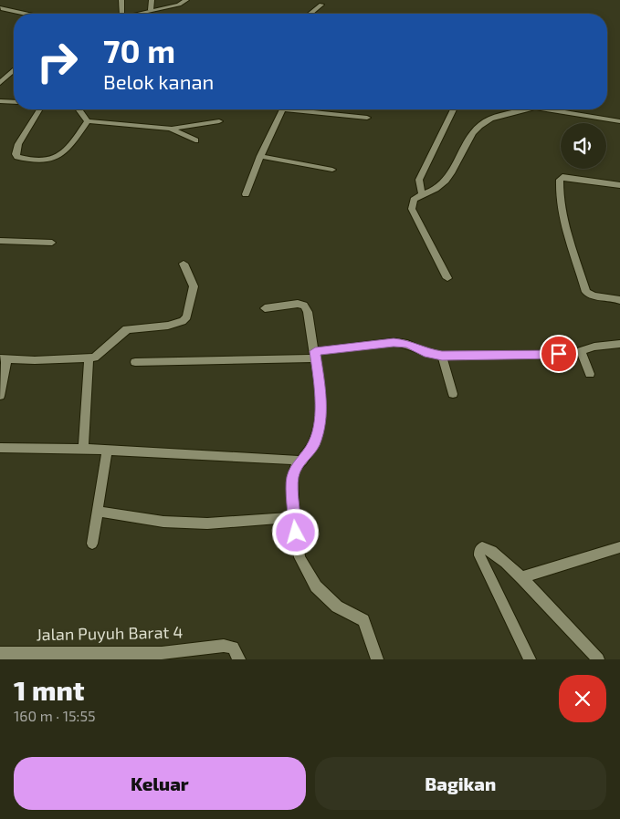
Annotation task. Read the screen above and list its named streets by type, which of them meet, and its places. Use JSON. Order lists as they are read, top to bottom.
{
  "streets": {
    "street": ["Jalan Puyuh Barat 4"]
  },
  "page": {
    "turn": ["70 m", "Belok kanan"],
    "heading": ["1 mnt", "160 m · 15:55"],
    "buttons": ["Keluar", "Bagikan"]
  }
}
